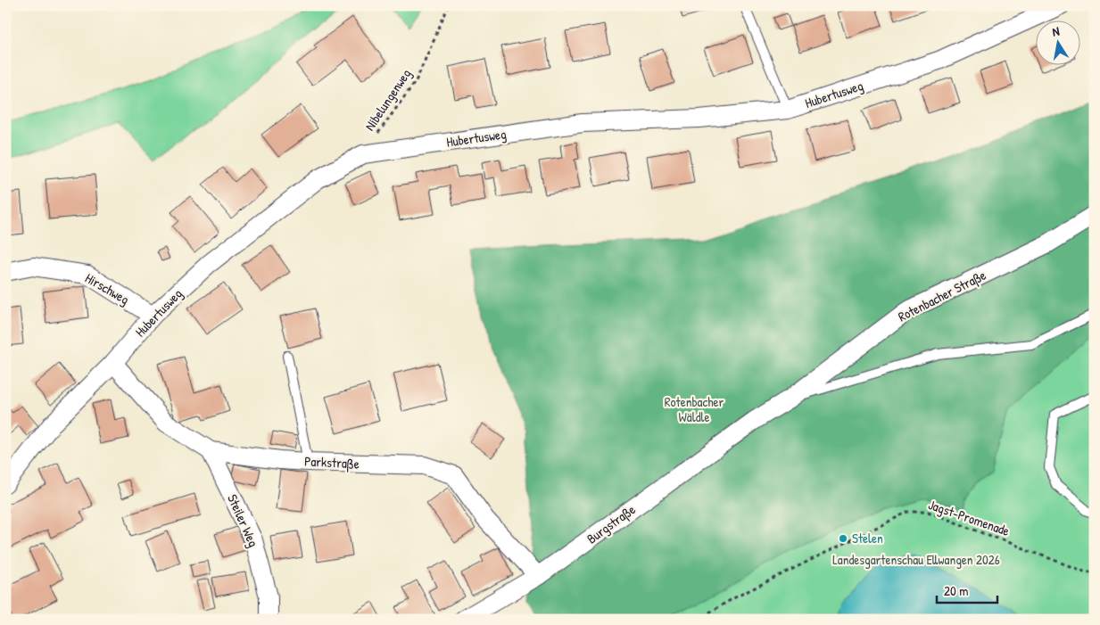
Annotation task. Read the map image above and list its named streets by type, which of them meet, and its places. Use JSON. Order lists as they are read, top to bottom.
{
  "streets": {
    "street": [
      "Hubertusweg",
      "Hirschweg",
      "Rotenbacher Straße",
      "Parkstraße",
      "Steiler Weg",
      "Burgstraße"
    ],
    "path": ["Nibelungenweg", "Jagst-Promenade"]
  },
  "crossings": [
    ["Hubertusweg", "Nibelungenweg"],
    ["Hubertusweg", "Hirschweg"],
    ["Hubertusweg", "Parkstraße"],
    ["Rotenbacher Straße", "Burgstraße"],
    ["Parkstraße", "Steiler Weg"],
    ["Parkstraße", "Burgstraße"]
  ],
  "parks": ["Rotenbacher Wäldle", "Landesgartenschau Ellwangen 2026"],
  "places": ["Stelen"],
  "scale_bar": "20 m",
  "north": "top"
}
